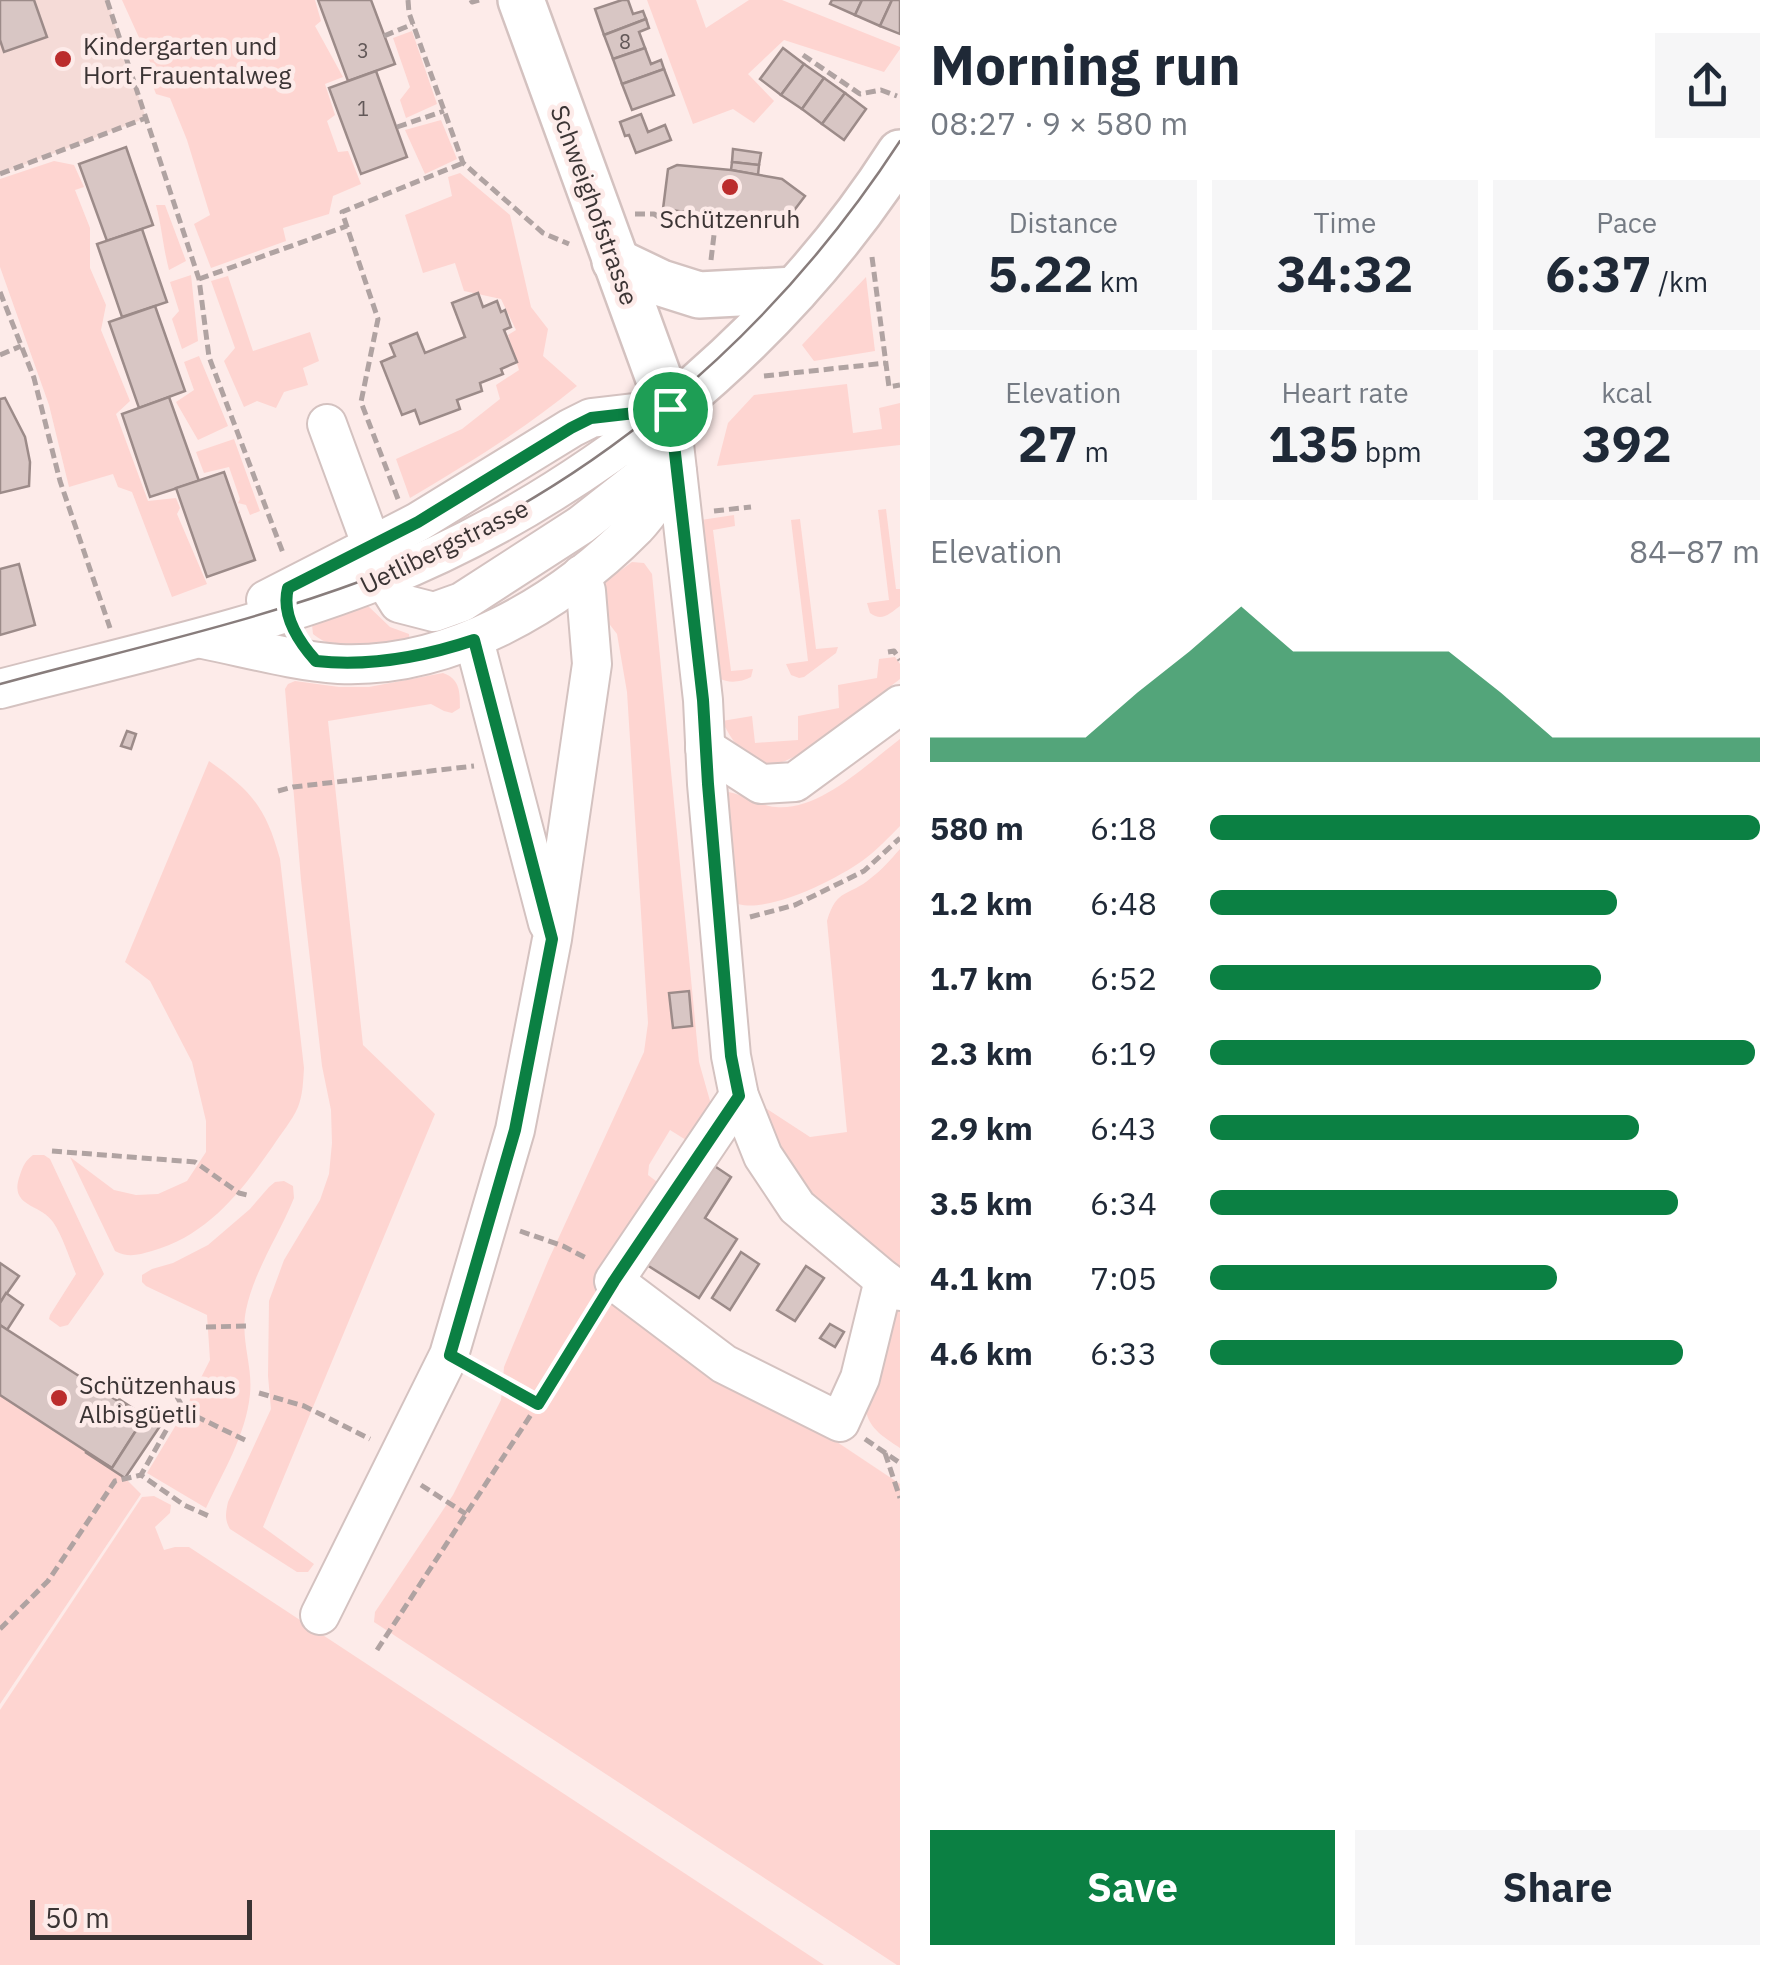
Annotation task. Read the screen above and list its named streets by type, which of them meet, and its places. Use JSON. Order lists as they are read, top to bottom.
{
  "streets": {
    "main road": ["Schweighofstrasse"],
    "street": ["Uetlibergstrasse"]
  },
  "crossings": [
    ["Schweighofstrasse", "Uetlibergstrasse"]
  ],
  "places": ["Kindergarten und Hort Frauentalweg", "Schützenruh", "Schützenhaus Albisgüetli"],
  "house_numbers": ["8", "3", "1"],
  "scale_bar": "50 m",
  "page": {
    "heading": ["Morning run", "08:27 · 9 × 580 m"],
    "stats": [
      ["Distance", "5.22 km"],
      ["Time", "34:32"],
      ["Pace", "6:37 /km"],
      ["Elevation", "27 m"],
      ["Heart rate", "135 bpm"],
      ["kcal", "392"]
    ],
    "chart": ["Elevation", "84–87 m"],
    "list": [
      {
        "name": "580 m",
        "note": "6:18"
      },
      {
        "name": "1.2 km",
        "note": "6:48"
      },
      {
        "name": "1.7 km",
        "note": "6:52"
      },
      {
        "name": "2.3 km",
        "note": "6:19"
      },
      {
        "name": "2.9 km",
        "note": "6:43"
      },
      {
        "name": "3.5 km",
        "note": "6:34"
      },
      {
        "name": "4.1 km",
        "note": "7:05"
      },
      {
        "name": "4.6 km",
        "note": "6:33"
      }
    ],
    "buttons": ["Save", "Share"],
    "scale": "50 m"
  }
}
